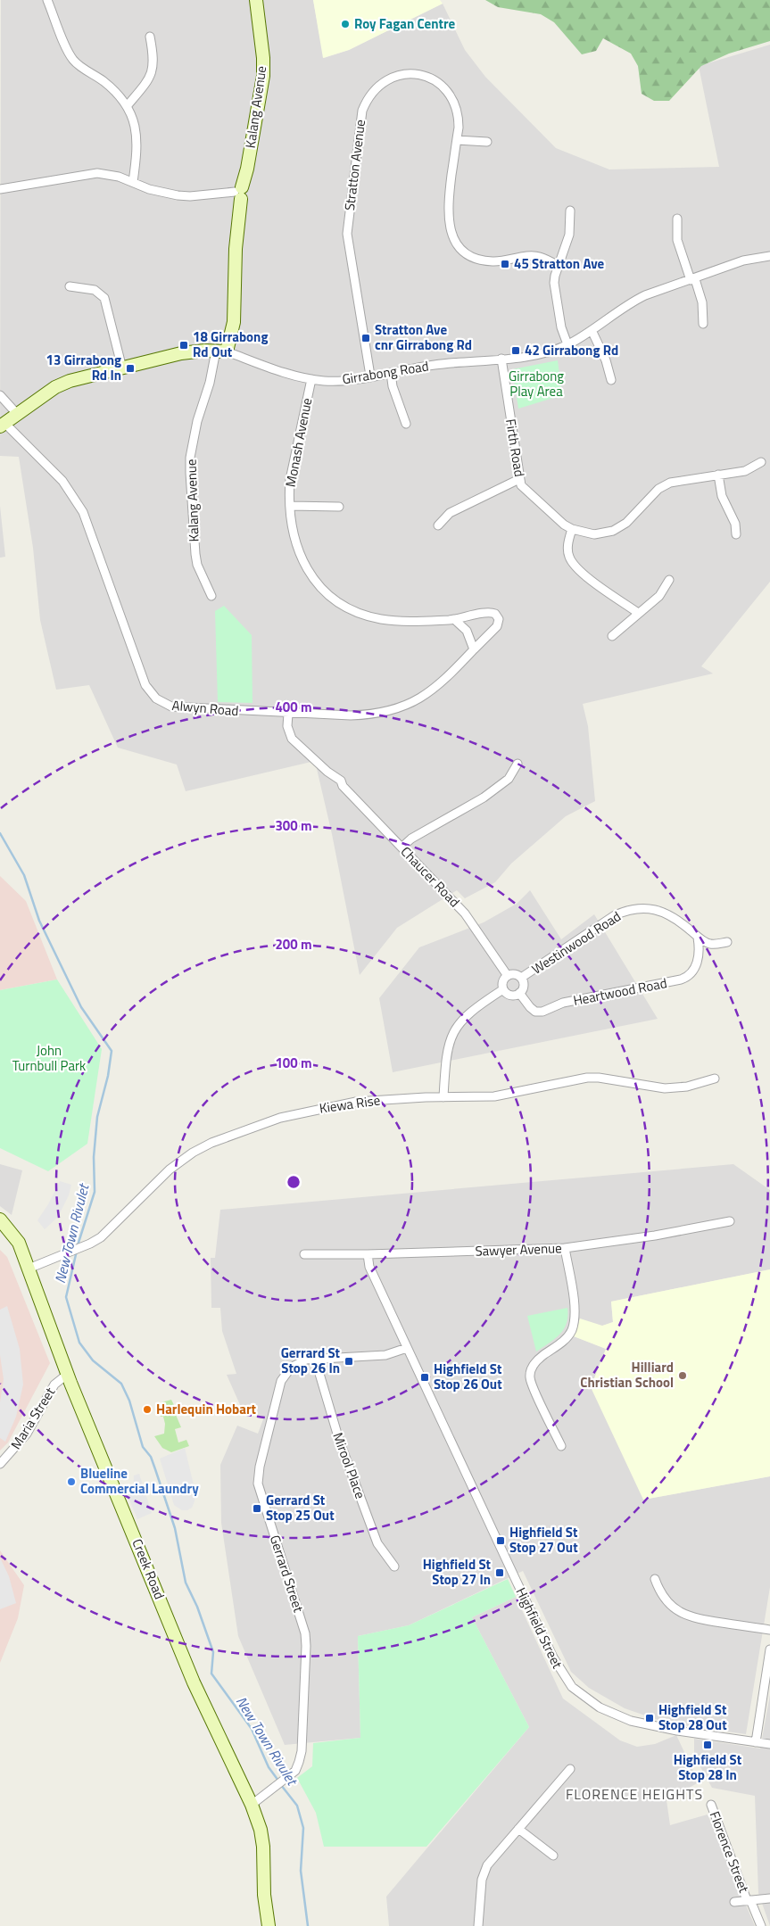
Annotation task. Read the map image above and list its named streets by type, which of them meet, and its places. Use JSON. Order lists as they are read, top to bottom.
{
  "streets": {
    "street": [
      "Kalang Avenue",
      "Stratton Avenue",
      "Girrabong Road",
      "Monash Avenue",
      "Firth Road",
      "Alwyn Road",
      "Chaucer Road",
      "Westinwood Road",
      "Heartwood Road",
      "Kiewa Rise",
      "Sawyer Avenue",
      "Maria Street",
      "Mirool Place",
      "Creek Road",
      "Gerrard Street",
      "Highfield Street",
      "Florence Street"
    ]
  },
  "crossings": [
    ["Kalang Avenue", "Girrabong Road"],
    ["Stratton Avenue", "Girrabong Road"],
    ["Girrabong Road", "Monash Avenue"],
    ["Girrabong Road", "Firth Road"],
    ["Girrabong Road", "Alwyn Road"],
    ["Monash Avenue", "Alwyn Road"],
    ["Alwyn Road", "Chaucer Road"],
    ["Chaucer Road", "Westinwood Road"],
    ["Chaucer Road", "Heartwood Road"],
    ["Westinwood Road", "Heartwood Road"],
    ["Kiewa Rise", "Creek Road"],
    ["Sawyer Avenue", "Highfield Street"],
    ["Maria Street", "Creek Road"],
    ["Mirool Place", "Gerrard Street"],
    ["Creek Road", "Gerrard Street"],
    ["Gerrard Street", "Highfield Street"]
  ],
  "districts": ["FLORENCE HEIGHTS"],
  "water": ["New Town Rivulet"],
  "parks": ["Girrabong Play Area", "John Turnbull Park"],
  "places": {
    "other": [
      "Roy Fagan Centre",
      "Hilliard Christian School",
      "Harlequin Hobart",
      "Blueline Commercial Laundry"
    ],
    "transit": [
      "45 Stratton Ave",
      "Stratton Ave cnr Girrabong Rd",
      "18 Girrabong Rd Out",
      "42 Girrabong Rd",
      "13 Girrabong Rd In",
      "Gerrard St Stop 26 In",
      "Highfield St Stop 26 Out",
      "Gerrard St Stop 25 Out",
      "Highfield St Stop 27 Out",
      "Highfield St Stop 27 In",
      "Highfield St Stop 28 Out",
      "Highfield St Stop 28 In"
    ]
  },
  "rings": [
    "400 m",
    "300 m",
    "200 m",
    "100 m"
  ]
}
